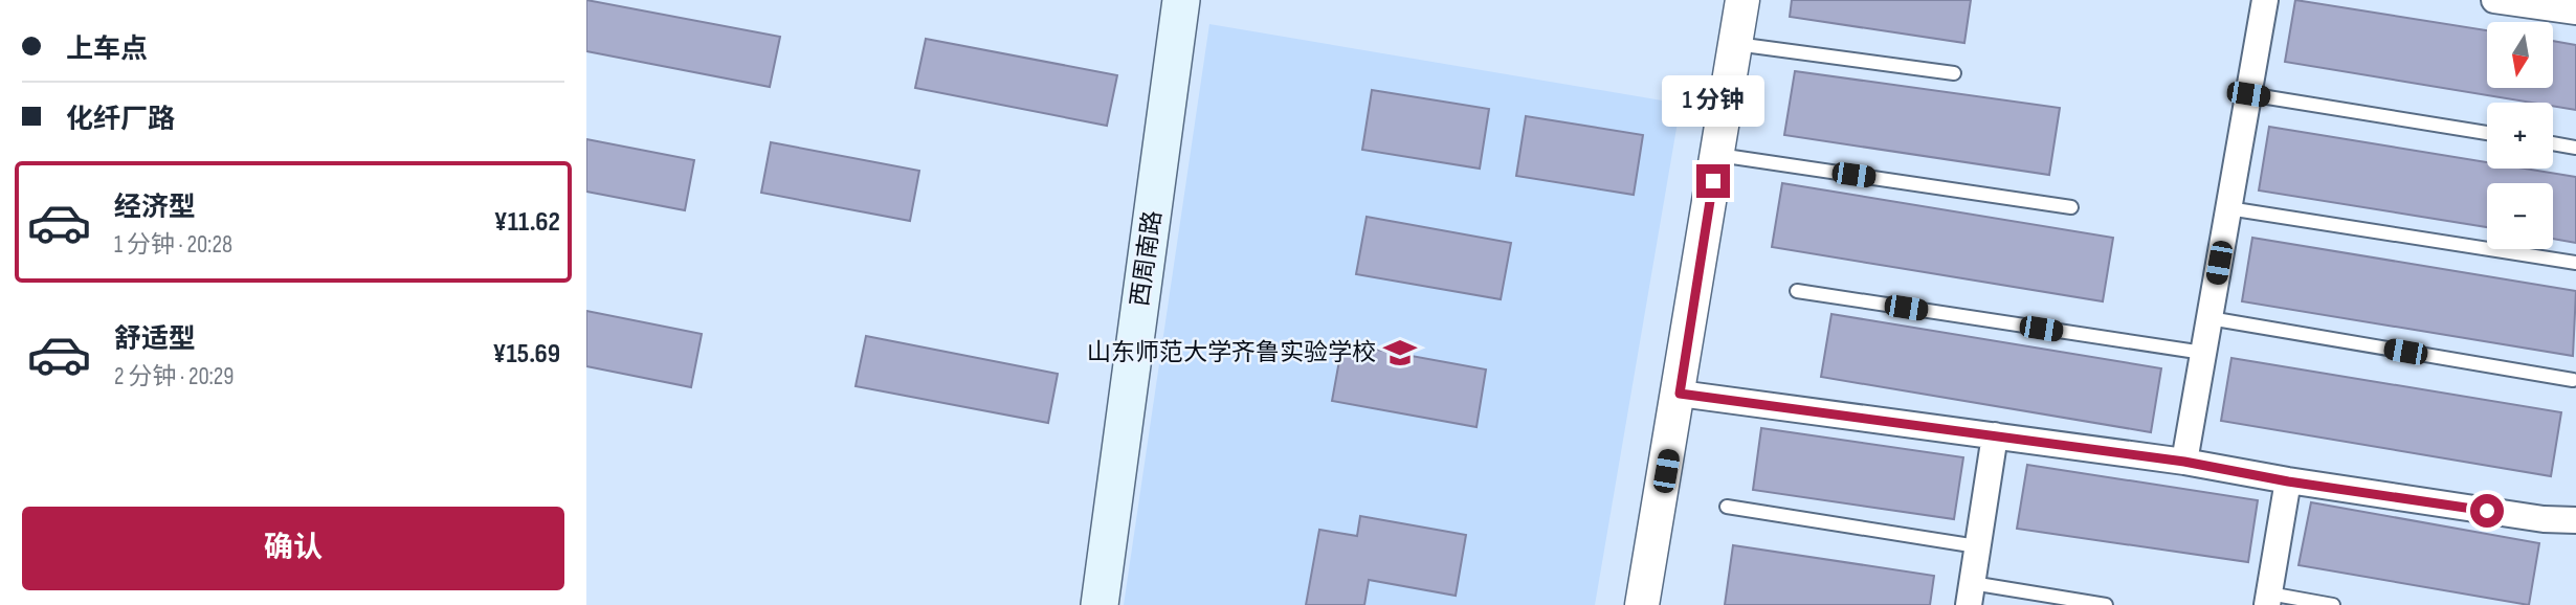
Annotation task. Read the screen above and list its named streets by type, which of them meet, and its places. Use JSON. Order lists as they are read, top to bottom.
{
  "streets": {
    "main road": ["西周南路"]
  },
  "places": {
    "school or university": ["山东师范大学齐鲁实验学校"]
  },
  "north": "bottom",
  "page": {
    "banner": ["上车点", "化纤厂路"],
    "map_buttons": ["+", "−"],
    "bubble": "1 分钟",
    "list": [
      {
        "name": "经济型",
        "note": "1 分钟 · 20:28",
        "value": "¥11.62"
      },
      {
        "name": "舒适型",
        "note": "2 分钟 · 20:29",
        "value": "¥15.69"
      }
    ],
    "buttons": "确认"
  }
}
